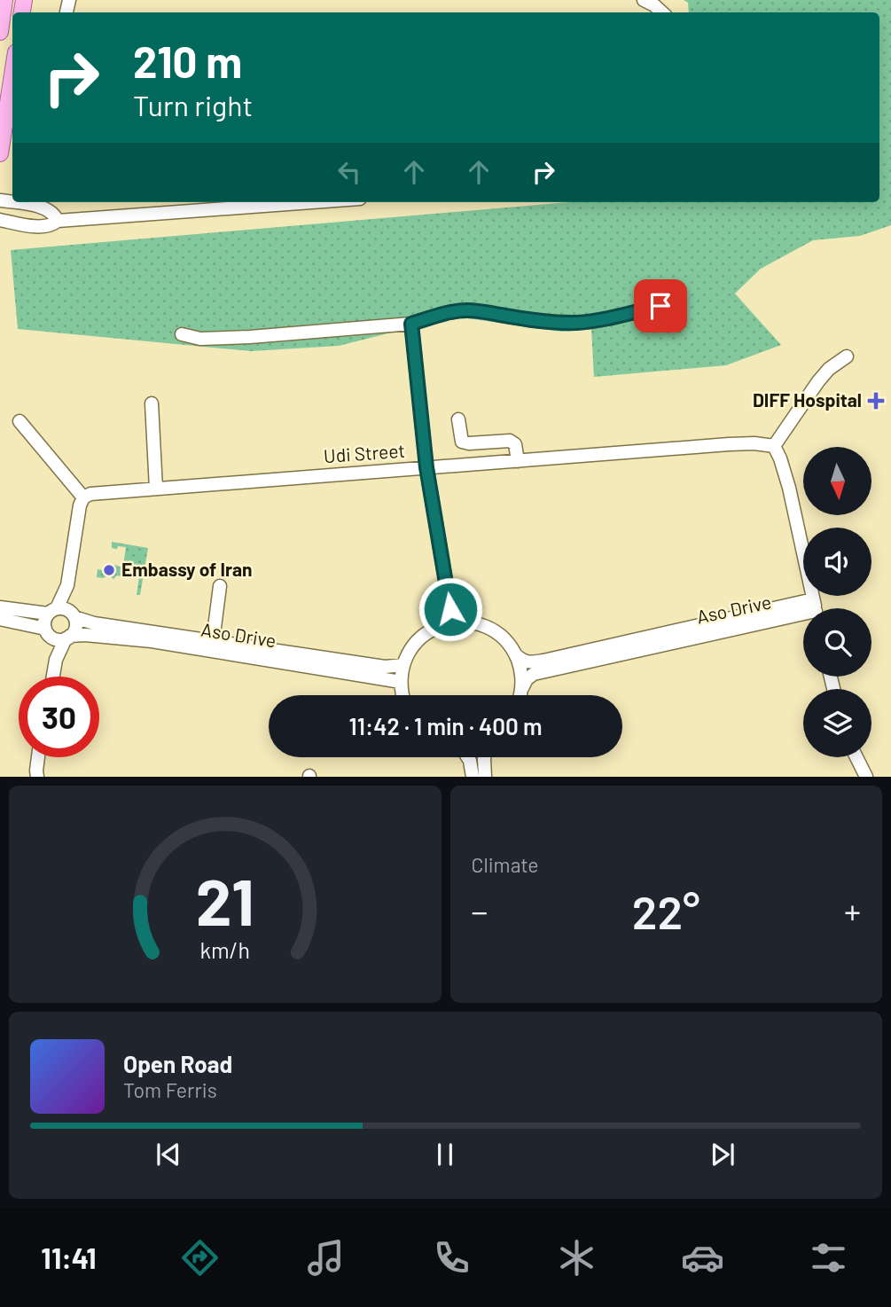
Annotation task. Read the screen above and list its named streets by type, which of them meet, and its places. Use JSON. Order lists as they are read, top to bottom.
{
  "streets": {
    "street": ["Udi Street", "Aso Drive"]
  },
  "places": {
    "health": ["DIFF Hospital"],
    "other": ["Embassy of Iran"]
  },
  "north": "bottom",
  "page": {
    "turn": ["210 m", "Turn right"],
    "limit": "30",
    "trip": "11:42 · 1 min · 400 m",
    "tile": "Climate",
    "heat": ["−", "22°", "+"],
    "song": ["Open Road", "Tom Ferris"],
    "tabs": "11:41",
    "gauge": ["21", "km/h"]
  }
}
